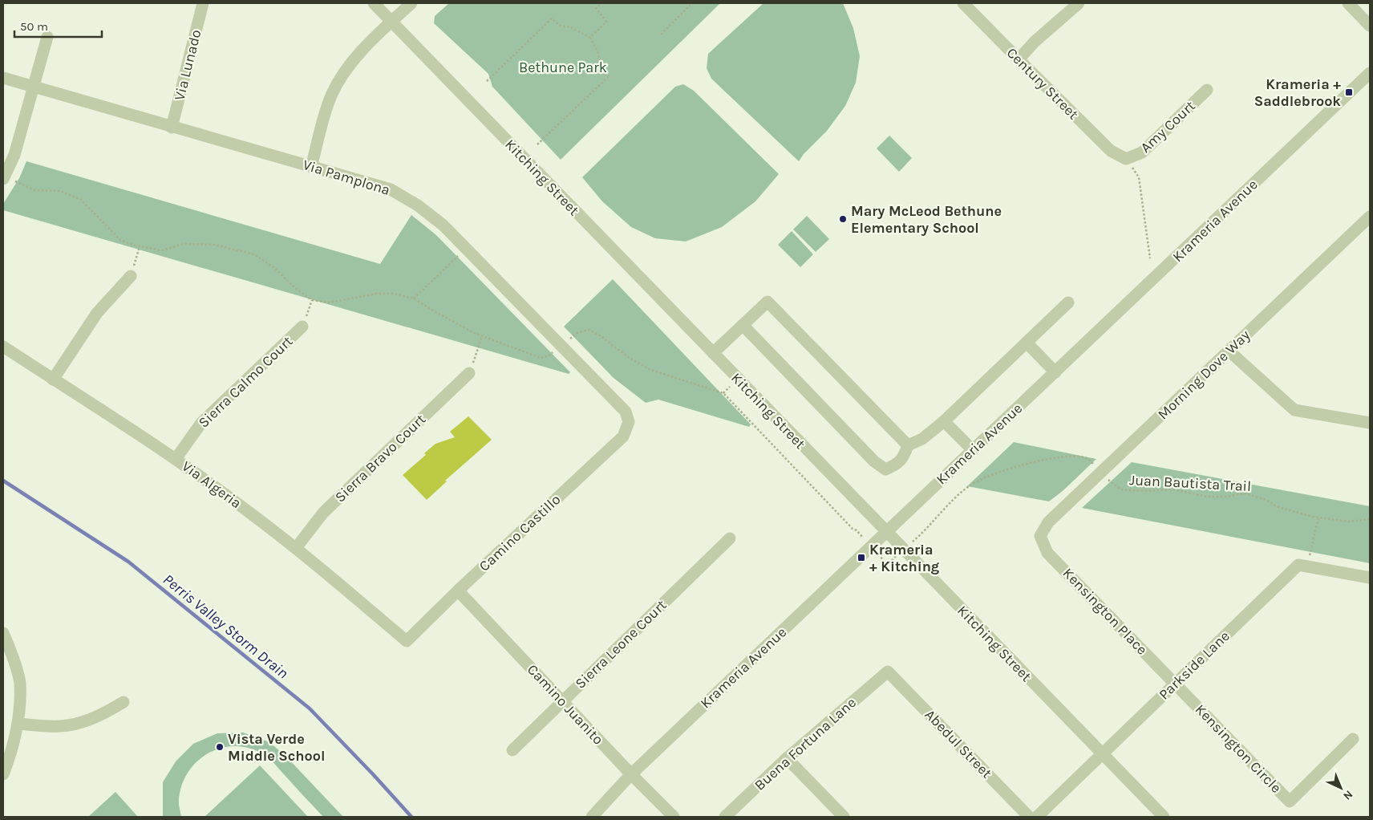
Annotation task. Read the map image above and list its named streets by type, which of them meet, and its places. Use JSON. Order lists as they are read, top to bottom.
{
  "streets": {
    "street": [
      "Via Lunado",
      "Century Street",
      "Amy Court",
      "Via Pamplona",
      "Kitching Street",
      "Krameria Avenue",
      "Morning Dove Way",
      "Sierra Calmo Court",
      "Sierra Bravo Court",
      "Via Algeria",
      "Camino Castillo",
      "Kensington Place",
      "Sierra Leone Court",
      "Parkside Lane",
      "Camino Juanito",
      "Buena Fortuna Lane",
      "Abedul Street",
      "Kensington Circle"
    ],
    "path": ["Juan Bautista Trail"]
  },
  "crossings": [
    ["Via Lunado", "Via Pamplona"],
    ["Century Street", "Amy Court"],
    ["Via Pamplona", "Camino Castillo"],
    ["Kitching Street", "Krameria Avenue"],
    ["Kitching Street", "Parkside Lane"],
    ["Krameria Avenue", "Camino Juanito"],
    ["Morning Dove Way", "Juan Bautista Trail"],
    ["Morning Dove Way", "Kensington Place"],
    ["Sierra Calmo Court", "Via Algeria"],
    ["Sierra Bravo Court", "Via Algeria"],
    ["Via Algeria", "Camino Castillo"],
    ["Camino Castillo", "Camino Juanito"],
    ["Kensington Place", "Parkside Lane"],
    ["Kensington Place", "Kensington Circle"],
    ["Sierra Leone Court", "Camino Juanito"],
    ["Parkside Lane", "Kensington Circle"],
    ["Buena Fortuna Lane", "Abedul Street"]
  ],
  "water": ["Perris Valley Storm Drain"],
  "parks": ["Bethune Park"],
  "places": {
    "transit": ["Krameria + Saddlebrook", "Krameria + Kitching"],
    "other": ["Mary McLeod Bethune Elementary School", "Vista Verde Middle School"]
  },
  "scale_bar": "50 m",
  "north": "bottom right"
}
